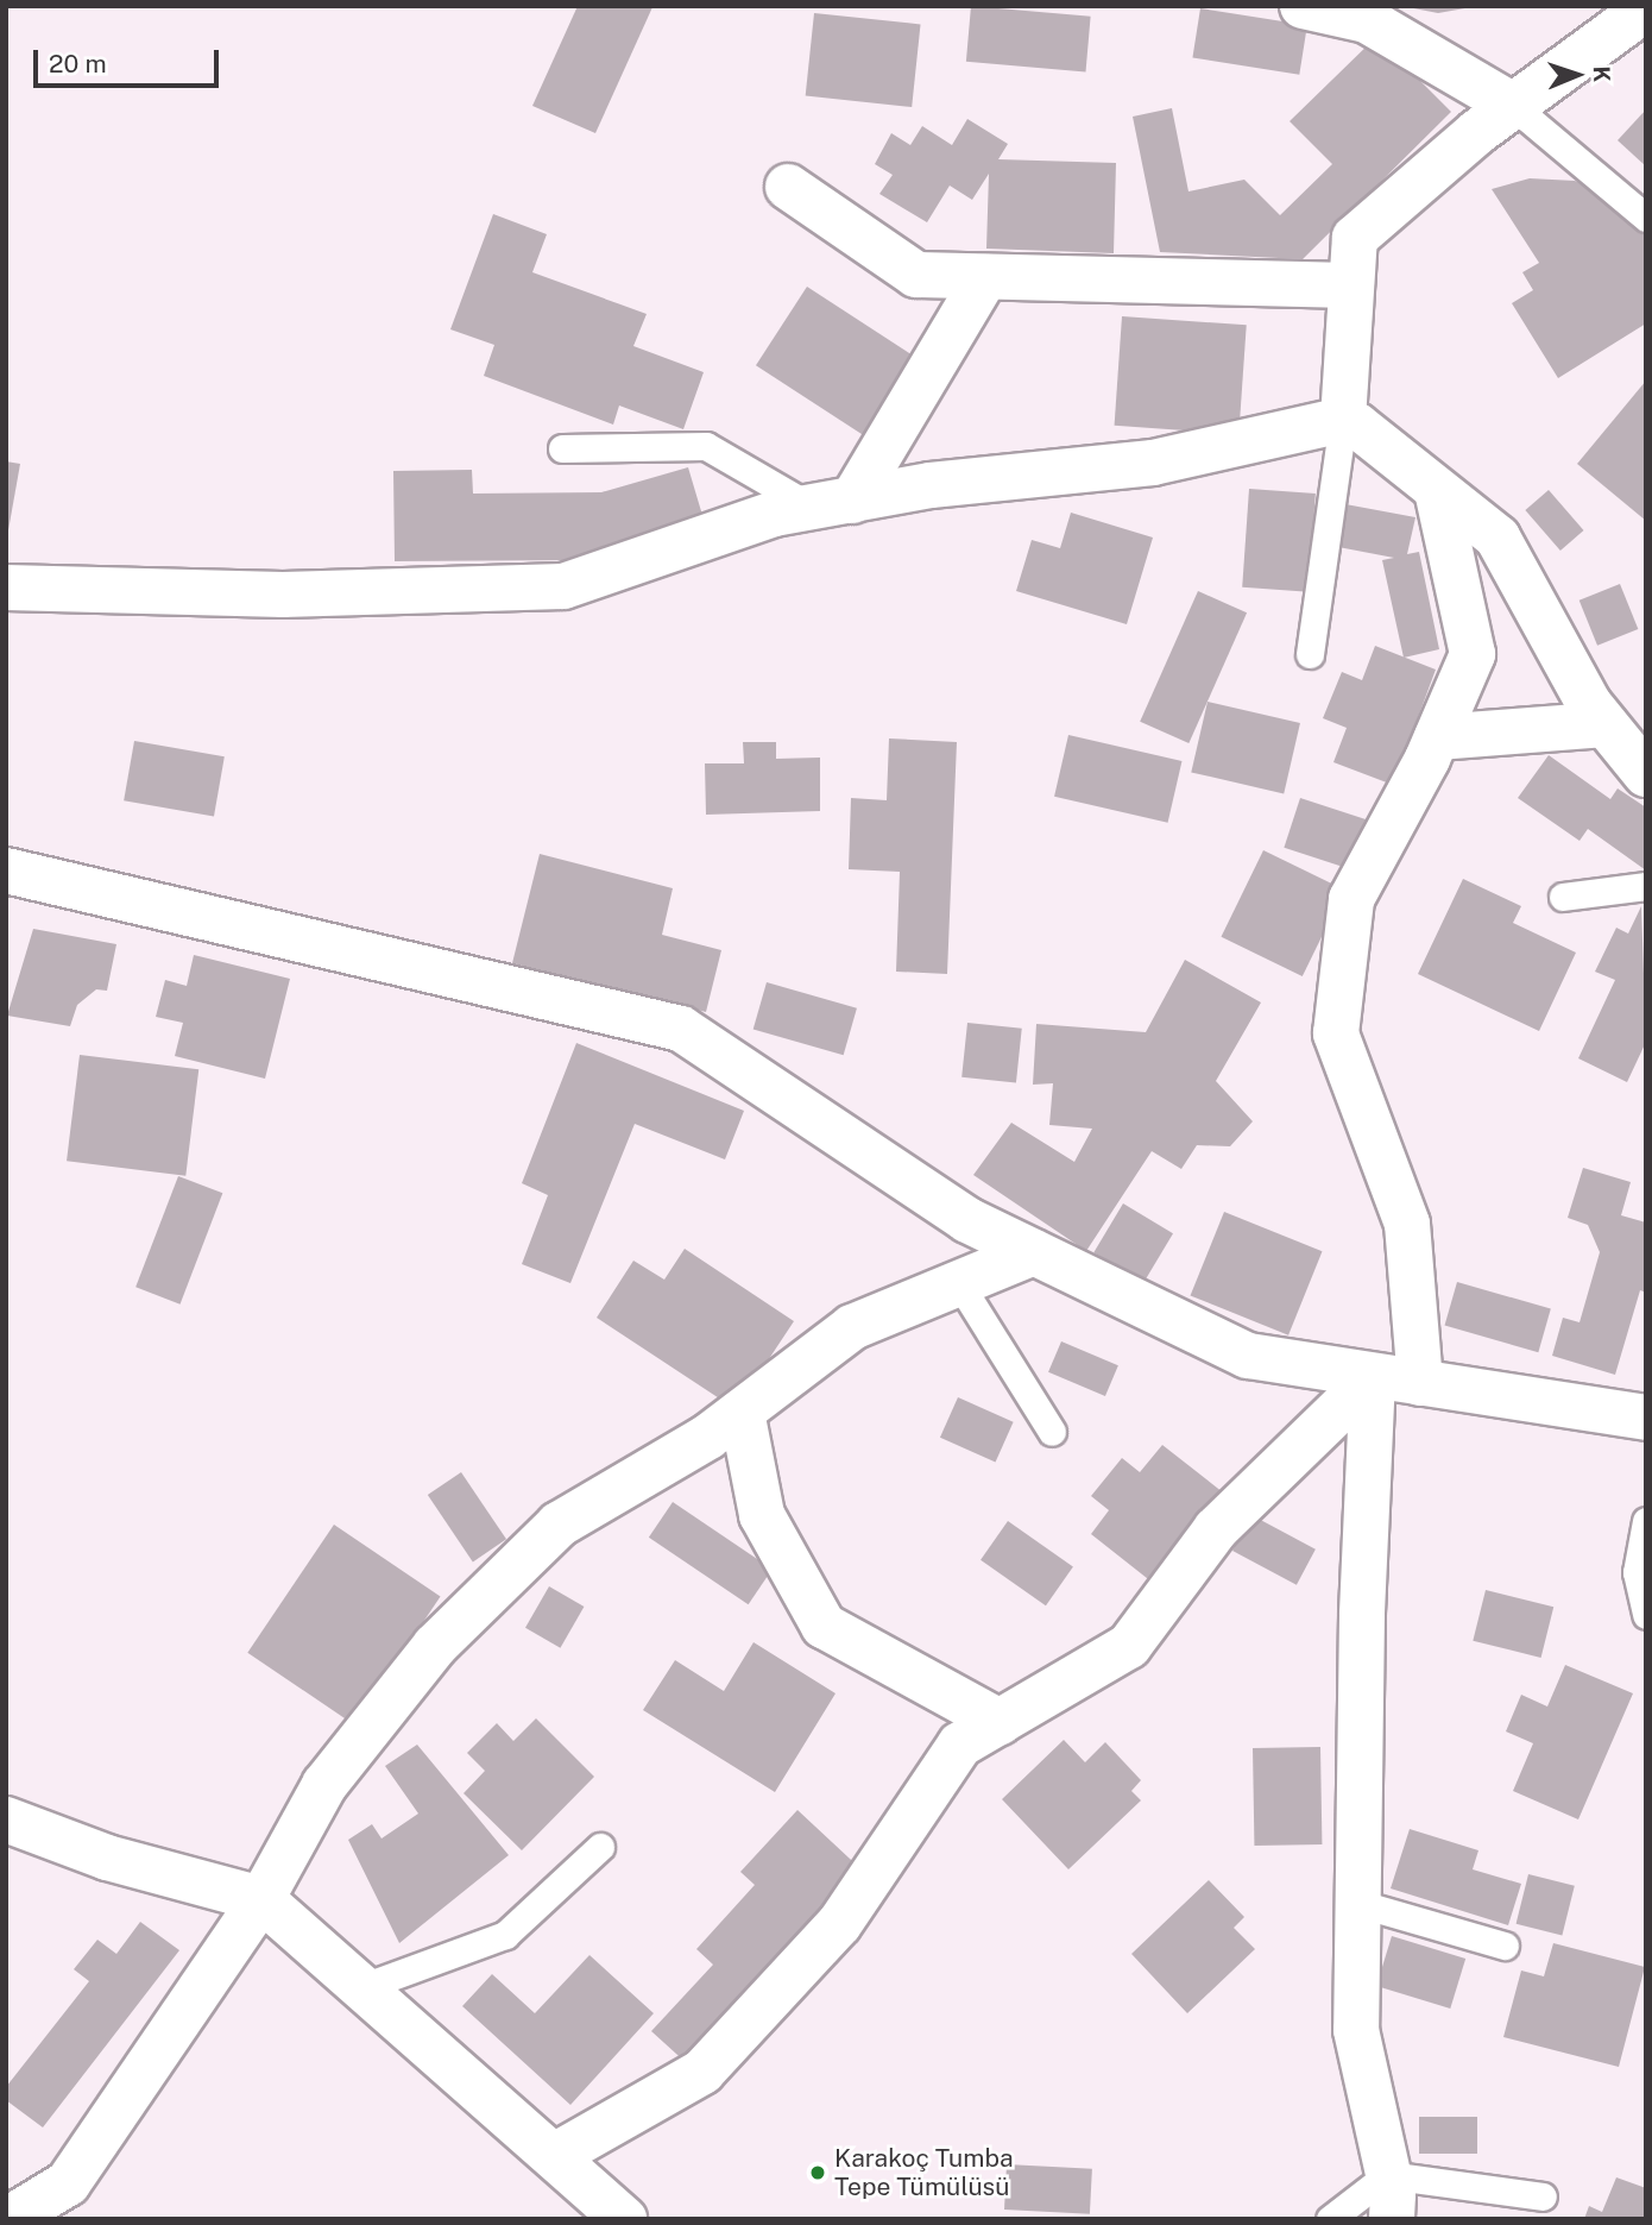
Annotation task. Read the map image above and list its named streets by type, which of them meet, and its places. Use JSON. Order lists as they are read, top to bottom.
{
  "places": ["Karakoç Tumba Tepe Tümülüsü"],
  "scale_bar": "20 m",
  "north": "right"
}
